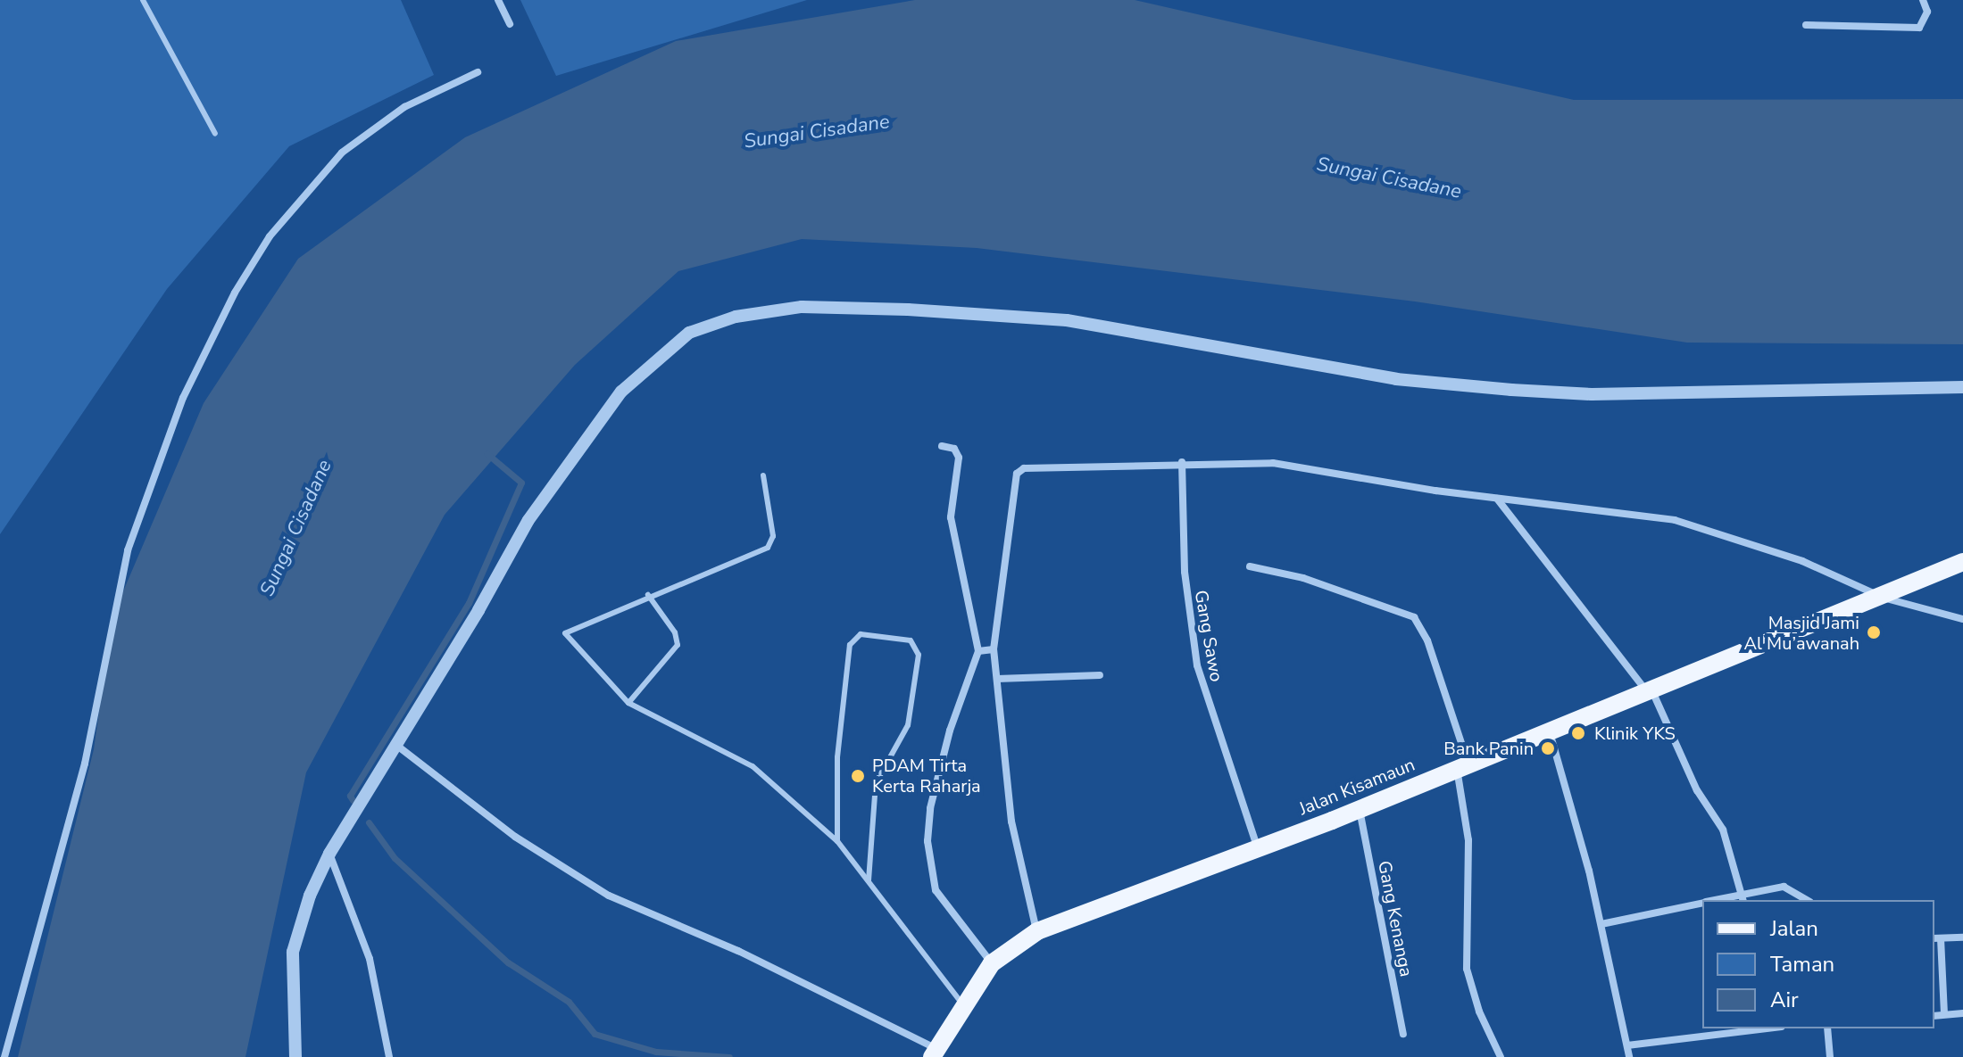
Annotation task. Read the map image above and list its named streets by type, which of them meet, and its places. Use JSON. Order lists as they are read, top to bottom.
{
  "streets": {
    "main road": ["Jalan Kisamaun"],
    "street": ["Gang Sawo", "Gang Kenanga"]
  },
  "crossings": [
    ["Gang Sawo", "Jalan Kisamaun"],
    ["Jalan Kisamaun", "Gang Kenanga"]
  ],
  "water": ["Sungai Cisadane"],
  "places": [
    "Masjid Jami Al Mu’awanah",
    "Klinik YKS",
    "Bank Panin",
    "PDAM Tirta Kerta Raharja"
  ],
  "legend": ["Jalan", "Taman", "Air"]
}
